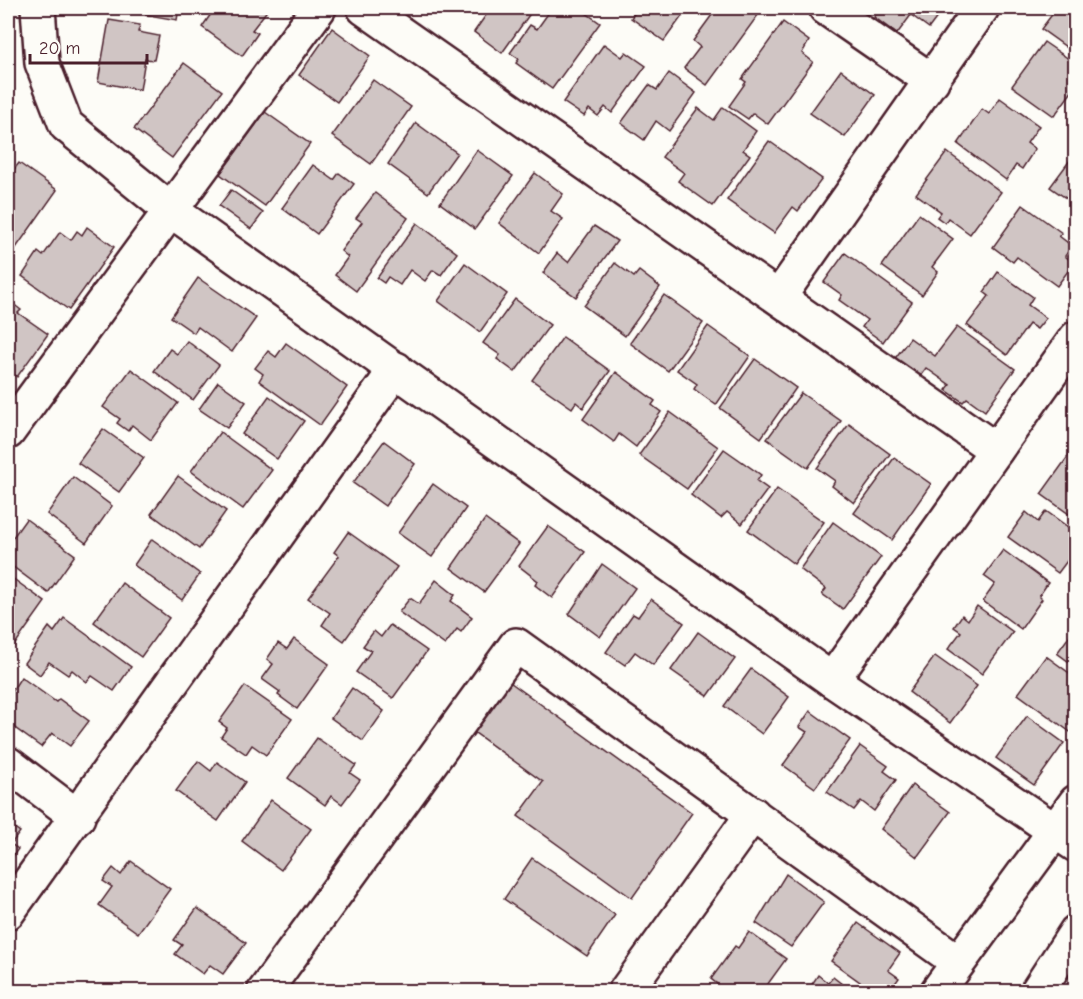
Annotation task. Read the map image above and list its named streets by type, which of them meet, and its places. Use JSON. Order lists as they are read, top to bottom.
{
  "scale_bar": "20 m"
}
